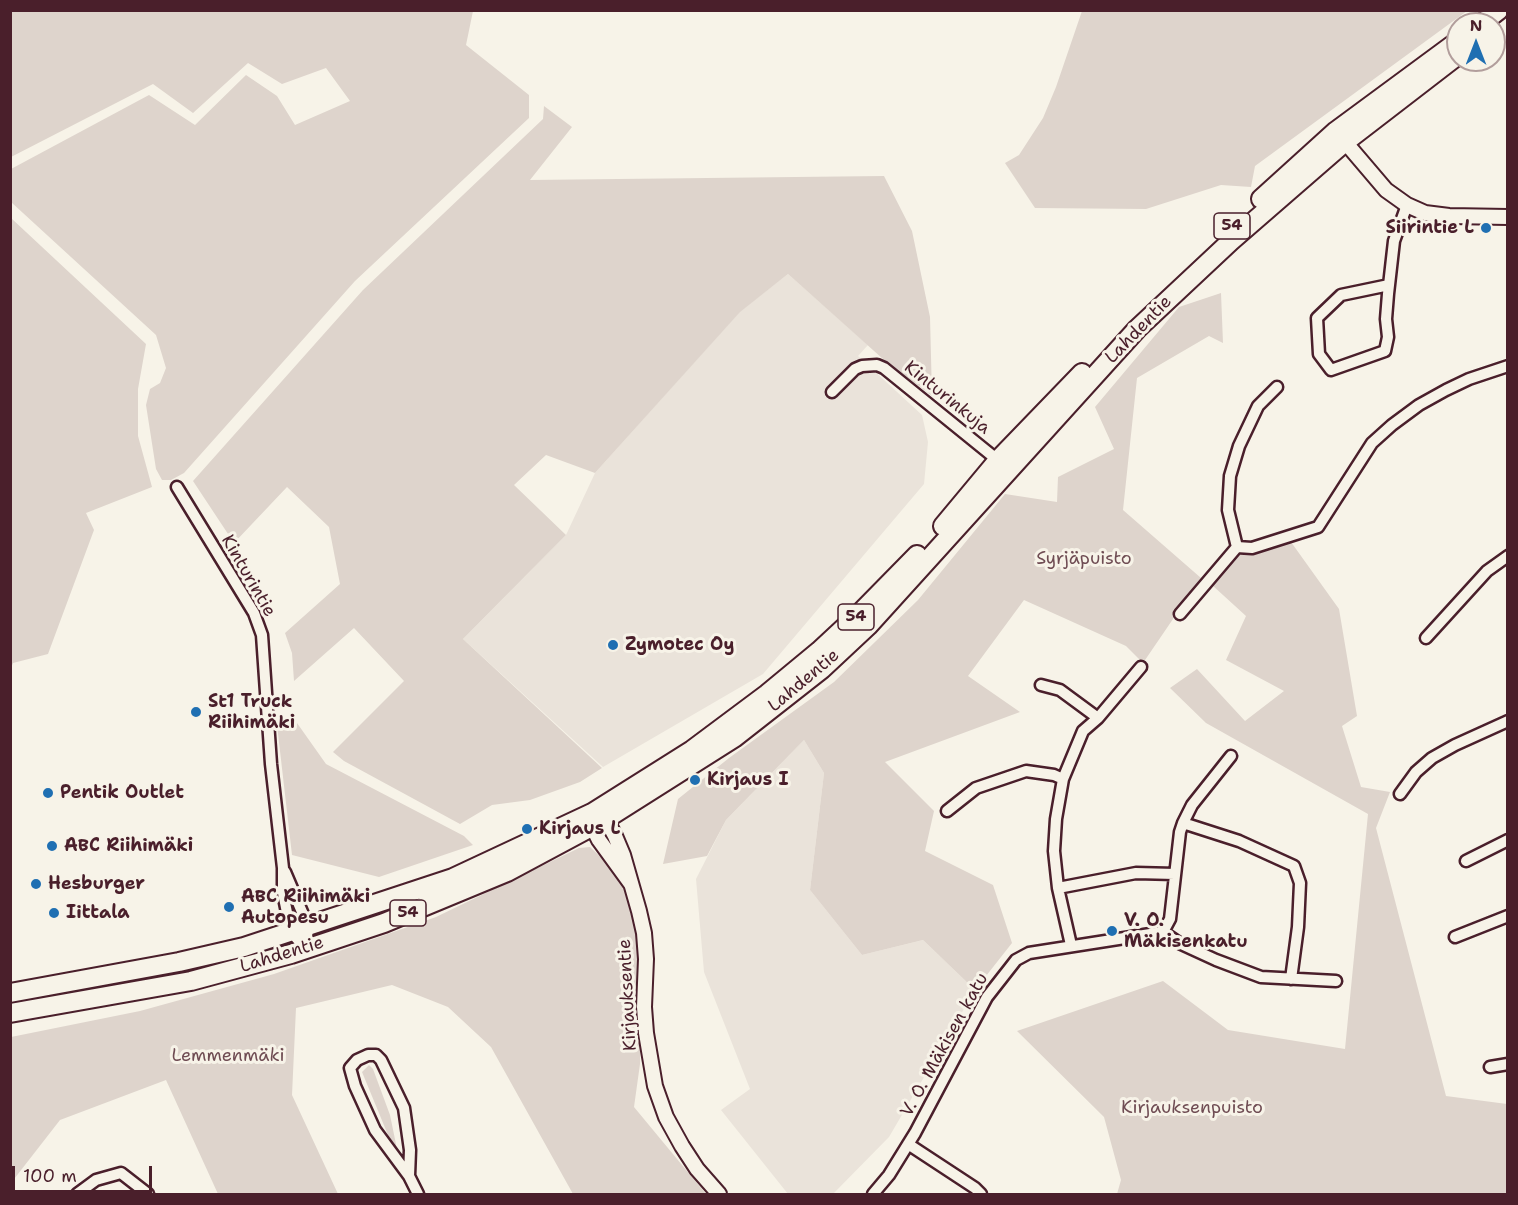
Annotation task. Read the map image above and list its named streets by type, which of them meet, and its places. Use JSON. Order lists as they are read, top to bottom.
{
  "streets": {
    "main road": ["54", "Lahdentie"],
    "street": [
      "Kinturinkuja",
      "Kinturintie",
      "Kirjauksentie",
      "V. O. Mäkisen katu"
    ]
  },
  "crossings": [
    ["Lahdentie", "Kinturinkuja"],
    ["Lahdentie", "Kinturintie"],
    ["Lahdentie", "Kirjauksentie"]
  ],
  "parks": ["Syrjäpuisto", "Lemmenmäki", "Kirjauksenpuisto"],
  "places": [
    "Siirintie L",
    "Zymotec Oy",
    "St1 Truck Riihimäki",
    "Kirjaus I",
    "Pentik Outlet",
    "Kirjaus L",
    "ABC Riihimäki",
    "Hesburger",
    "ABC Riihimäki Autopesu",
    "Iittala",
    "V. O. Mäkisenkatu"
  ],
  "scale_bar": "100 m",
  "north": "top"
}
